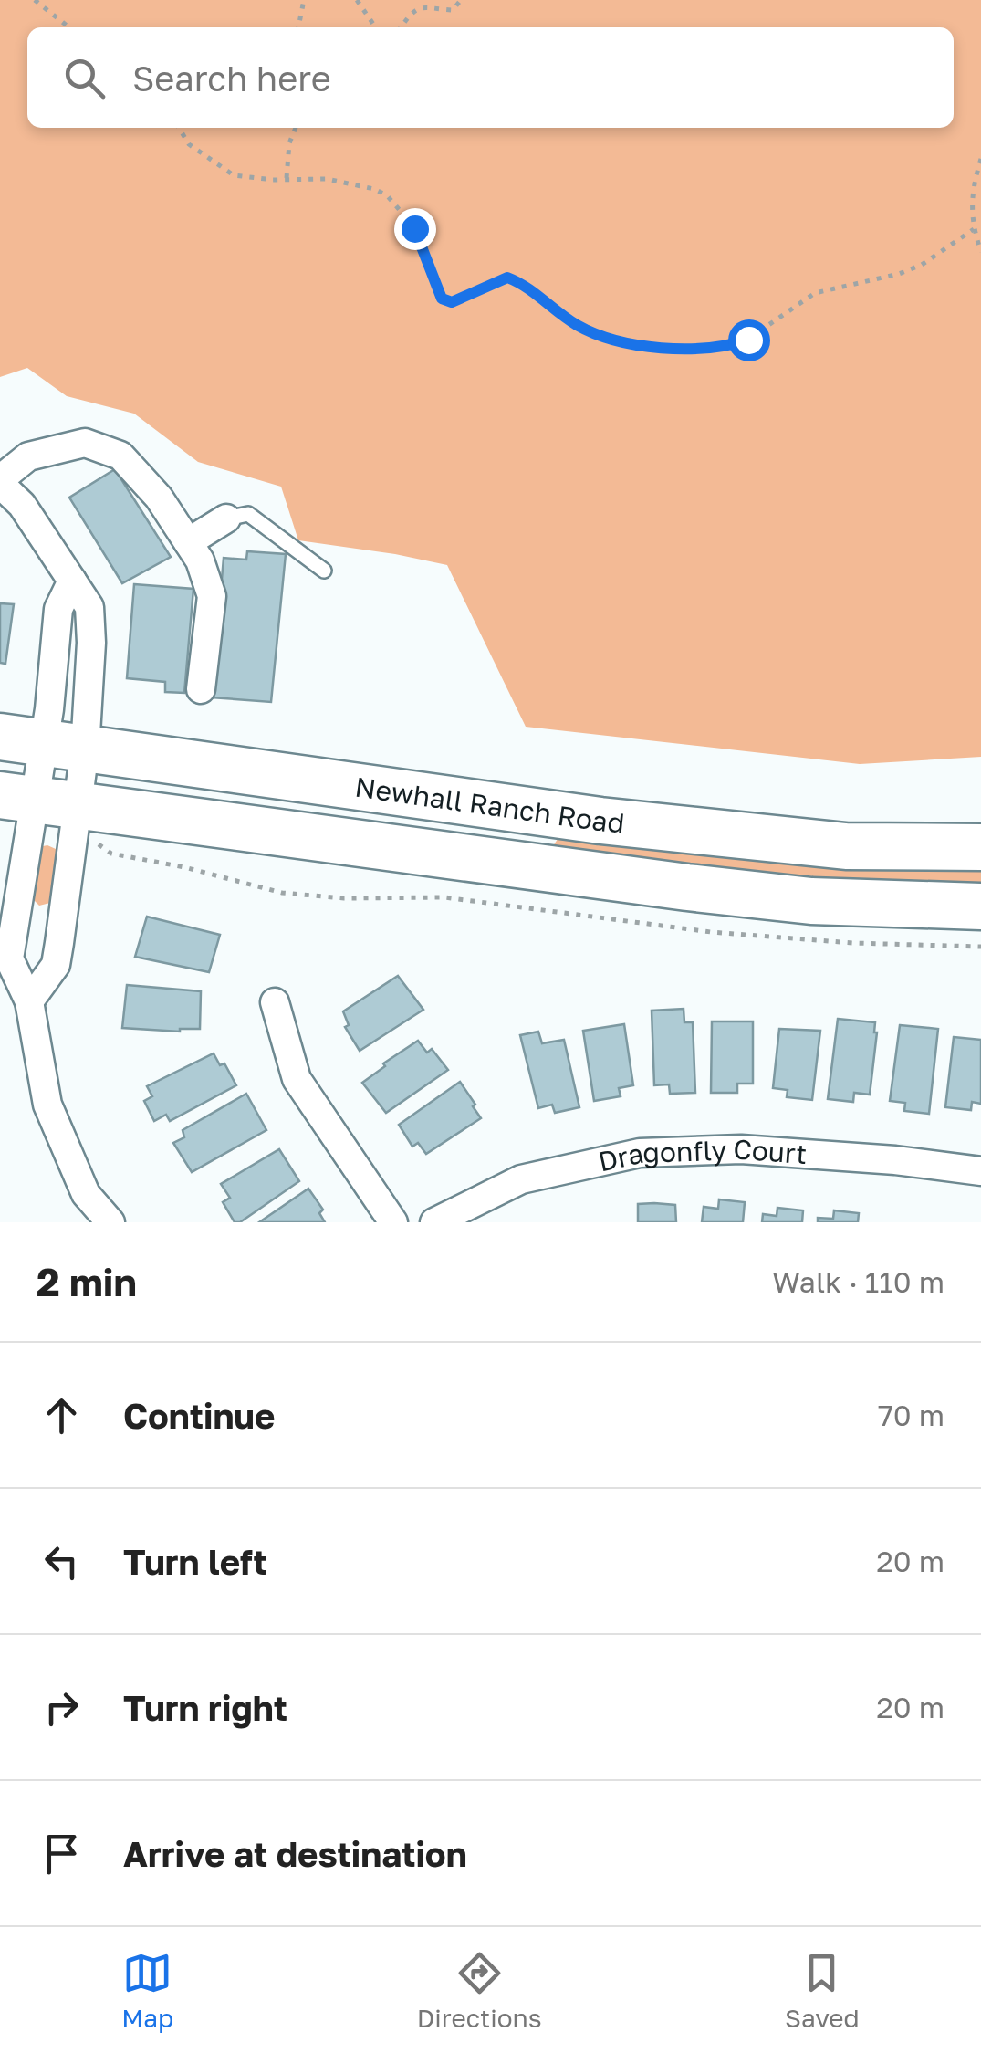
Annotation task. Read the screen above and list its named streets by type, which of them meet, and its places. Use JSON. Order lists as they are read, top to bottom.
{
  "streets": {
    "main road": ["Newhall Ranch Road"],
    "street": ["Dragonfly Court"]
  },
  "page": {
    "search": "Search here",
    "heading": ["2 min", "Walk · 110 m"],
    "list": [
      ["Continue", "70 m"],
      ["Turn left", "20 m"],
      ["Turn right", "20 m"],
      "Arrive at destination"
    ],
    "nav": ["Map", "Directions", "Saved"]
  }
}
